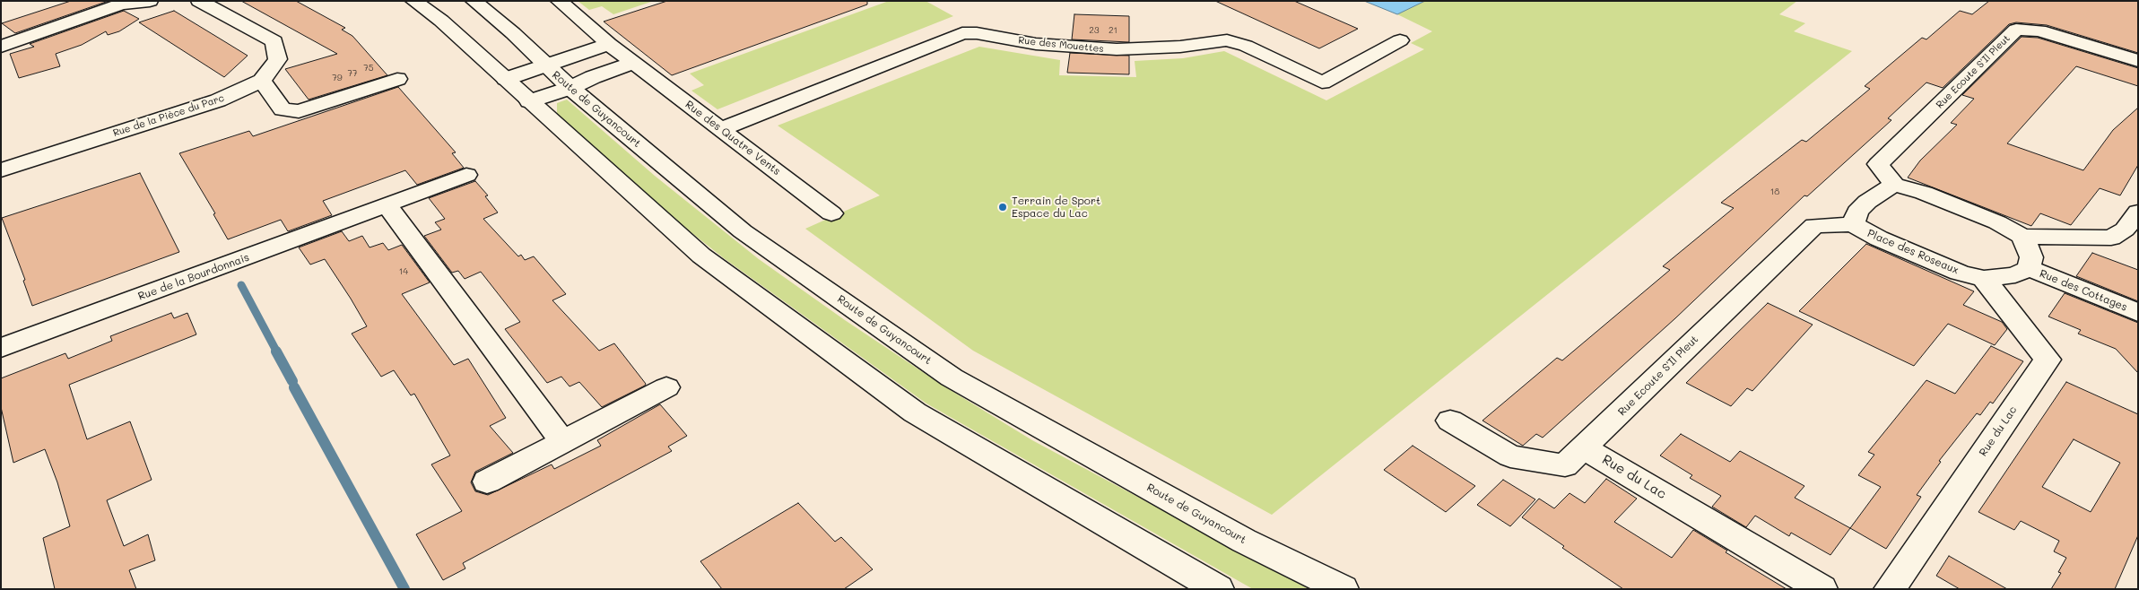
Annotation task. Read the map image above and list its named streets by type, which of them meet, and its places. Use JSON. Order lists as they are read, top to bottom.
{
  "streets": {
    "street": [
      "Rue des Mouettes",
      "Rue Ecoute S'Il Pleut",
      "Route de Guyancourt",
      "Rue de la Pièce du Parc",
      "Rue des Quatre Vents",
      "Place des Roseaux",
      "Rue de la Bourdonnais",
      "Rue des Cottages",
      "Rue du Lac"
    ]
  },
  "crossings": [
    ["Rue des Mouettes", "Rue des Quatre Vents"],
    ["Rue Ecoute S'Il Pleut", "Place des Roseaux"],
    ["Rue Ecoute S'Il Pleut", "Rue du Lac"],
    ["Place des Roseaux", "Rue des Cottages"],
    ["Place des Roseaux", "Rue du Lac"]
  ],
  "places": ["Terrain de Sport Espace du Lac"],
  "house_numbers": [
    "23",
    "21",
    "75",
    "77",
    "79",
    "18",
    "14"
  ]
}
